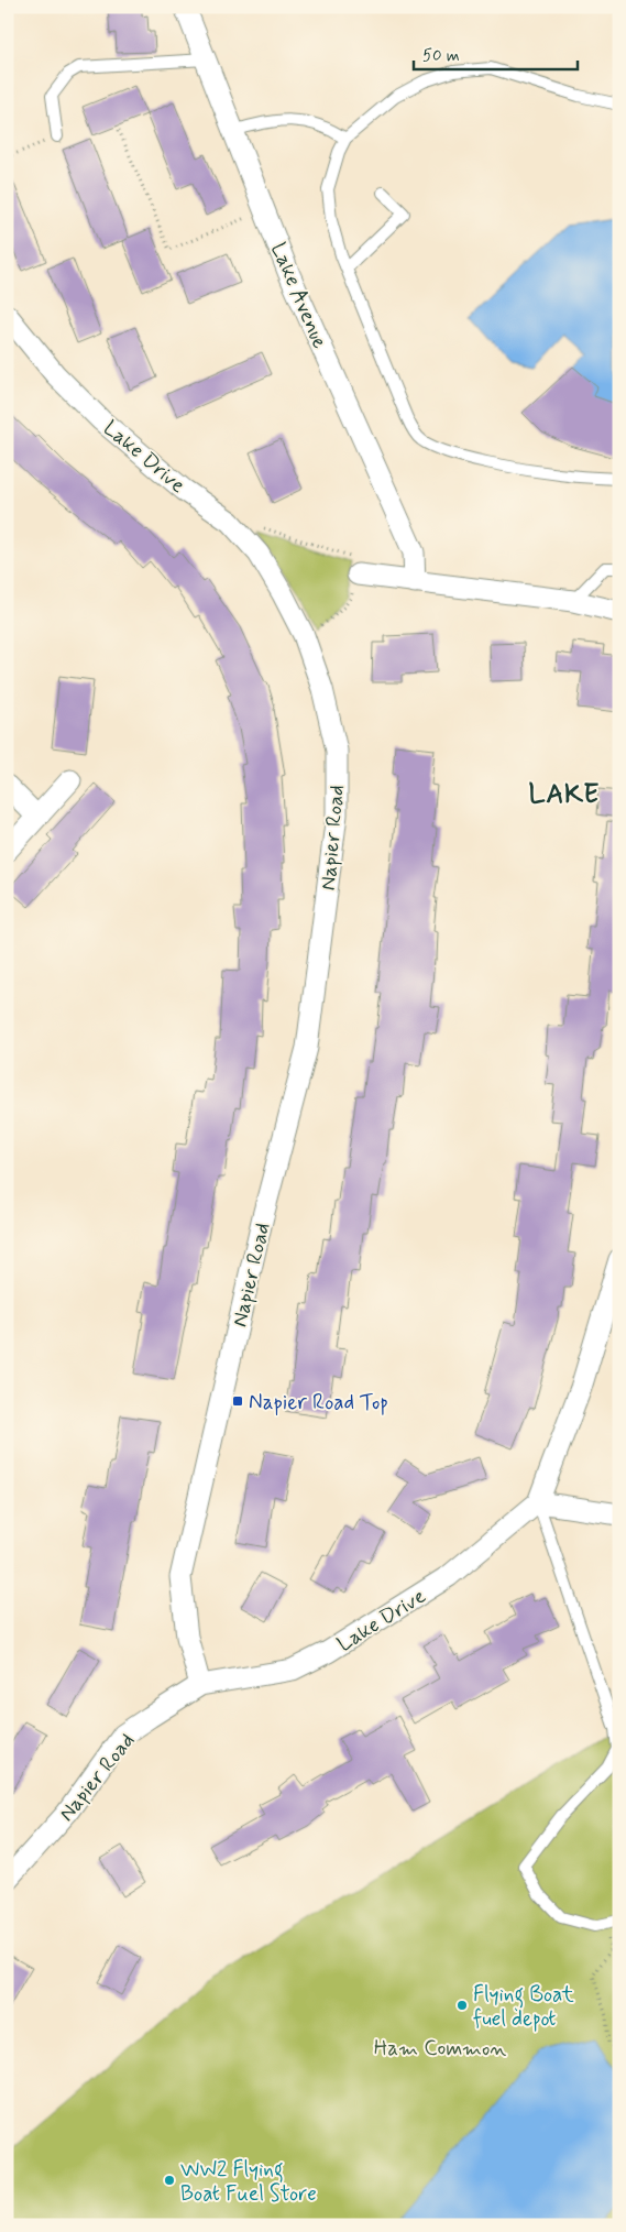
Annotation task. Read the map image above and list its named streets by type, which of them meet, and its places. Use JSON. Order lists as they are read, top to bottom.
{
  "streets": {
    "street": ["Lake Avenue", "Lake Drive", "Napier Road"]
  },
  "crossings": [
    ["Lake Drive", "Napier Road"]
  ],
  "districts": ["LAKE"],
  "parks": ["Ham Common"],
  "places": {
    "transit": ["Napier Road Top"],
    "other": ["Flying Boat fuel depot", "WW2 Flying Boat Fuel Store"]
  },
  "scale_bar": "50 m"
}
